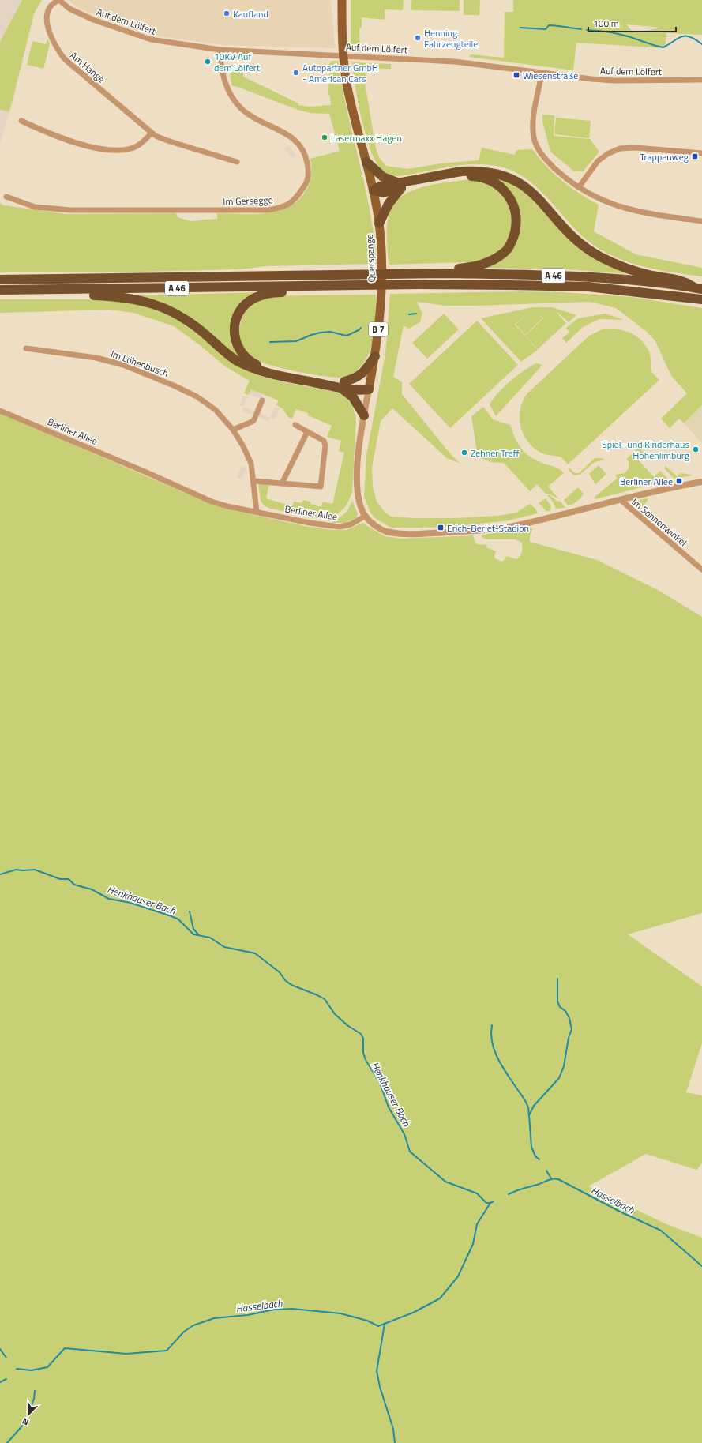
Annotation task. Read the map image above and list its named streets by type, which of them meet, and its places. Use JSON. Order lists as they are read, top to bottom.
{
  "streets": {
    "highway": ["A 46"],
    "main road": ["Querspange", "B 7"],
    "street": [
      "Auf dem Lölfert",
      "Am Hange",
      "Im Gersegge",
      "Im Löhenbusch",
      "Berliner Allee",
      "Im Sonnenwinkel"
    ]
  },
  "crossings": [
    ["Auf dem Lölfert", "Am Hange"],
    ["Auf dem Lölfert", "Im Gersegge"],
    ["Querspange", "Berliner Allee"],
    ["Im Löhenbusch", "Berliner Allee"]
  ],
  "water": ["Henkhauser Bach", "Hasselbach"],
  "places": {
    "other": [
      "Kaufland",
      "Henning Fahrzeugteile",
      "10KV Auf dem Lölfert",
      "Autopartner GmbH - American Cars",
      "Lasermaxx Hagen",
      "Spiel- und Kinderhaus Hohenlimburg",
      "Zehner Treff"
    ],
    "transit": [
      "Wiesenstraße",
      "Trappenweg",
      "Berliner Allee",
      "Erich-Berlet-Stadion"
    ]
  },
  "scale_bar": "100 m",
  "north": "bottom left"
}
